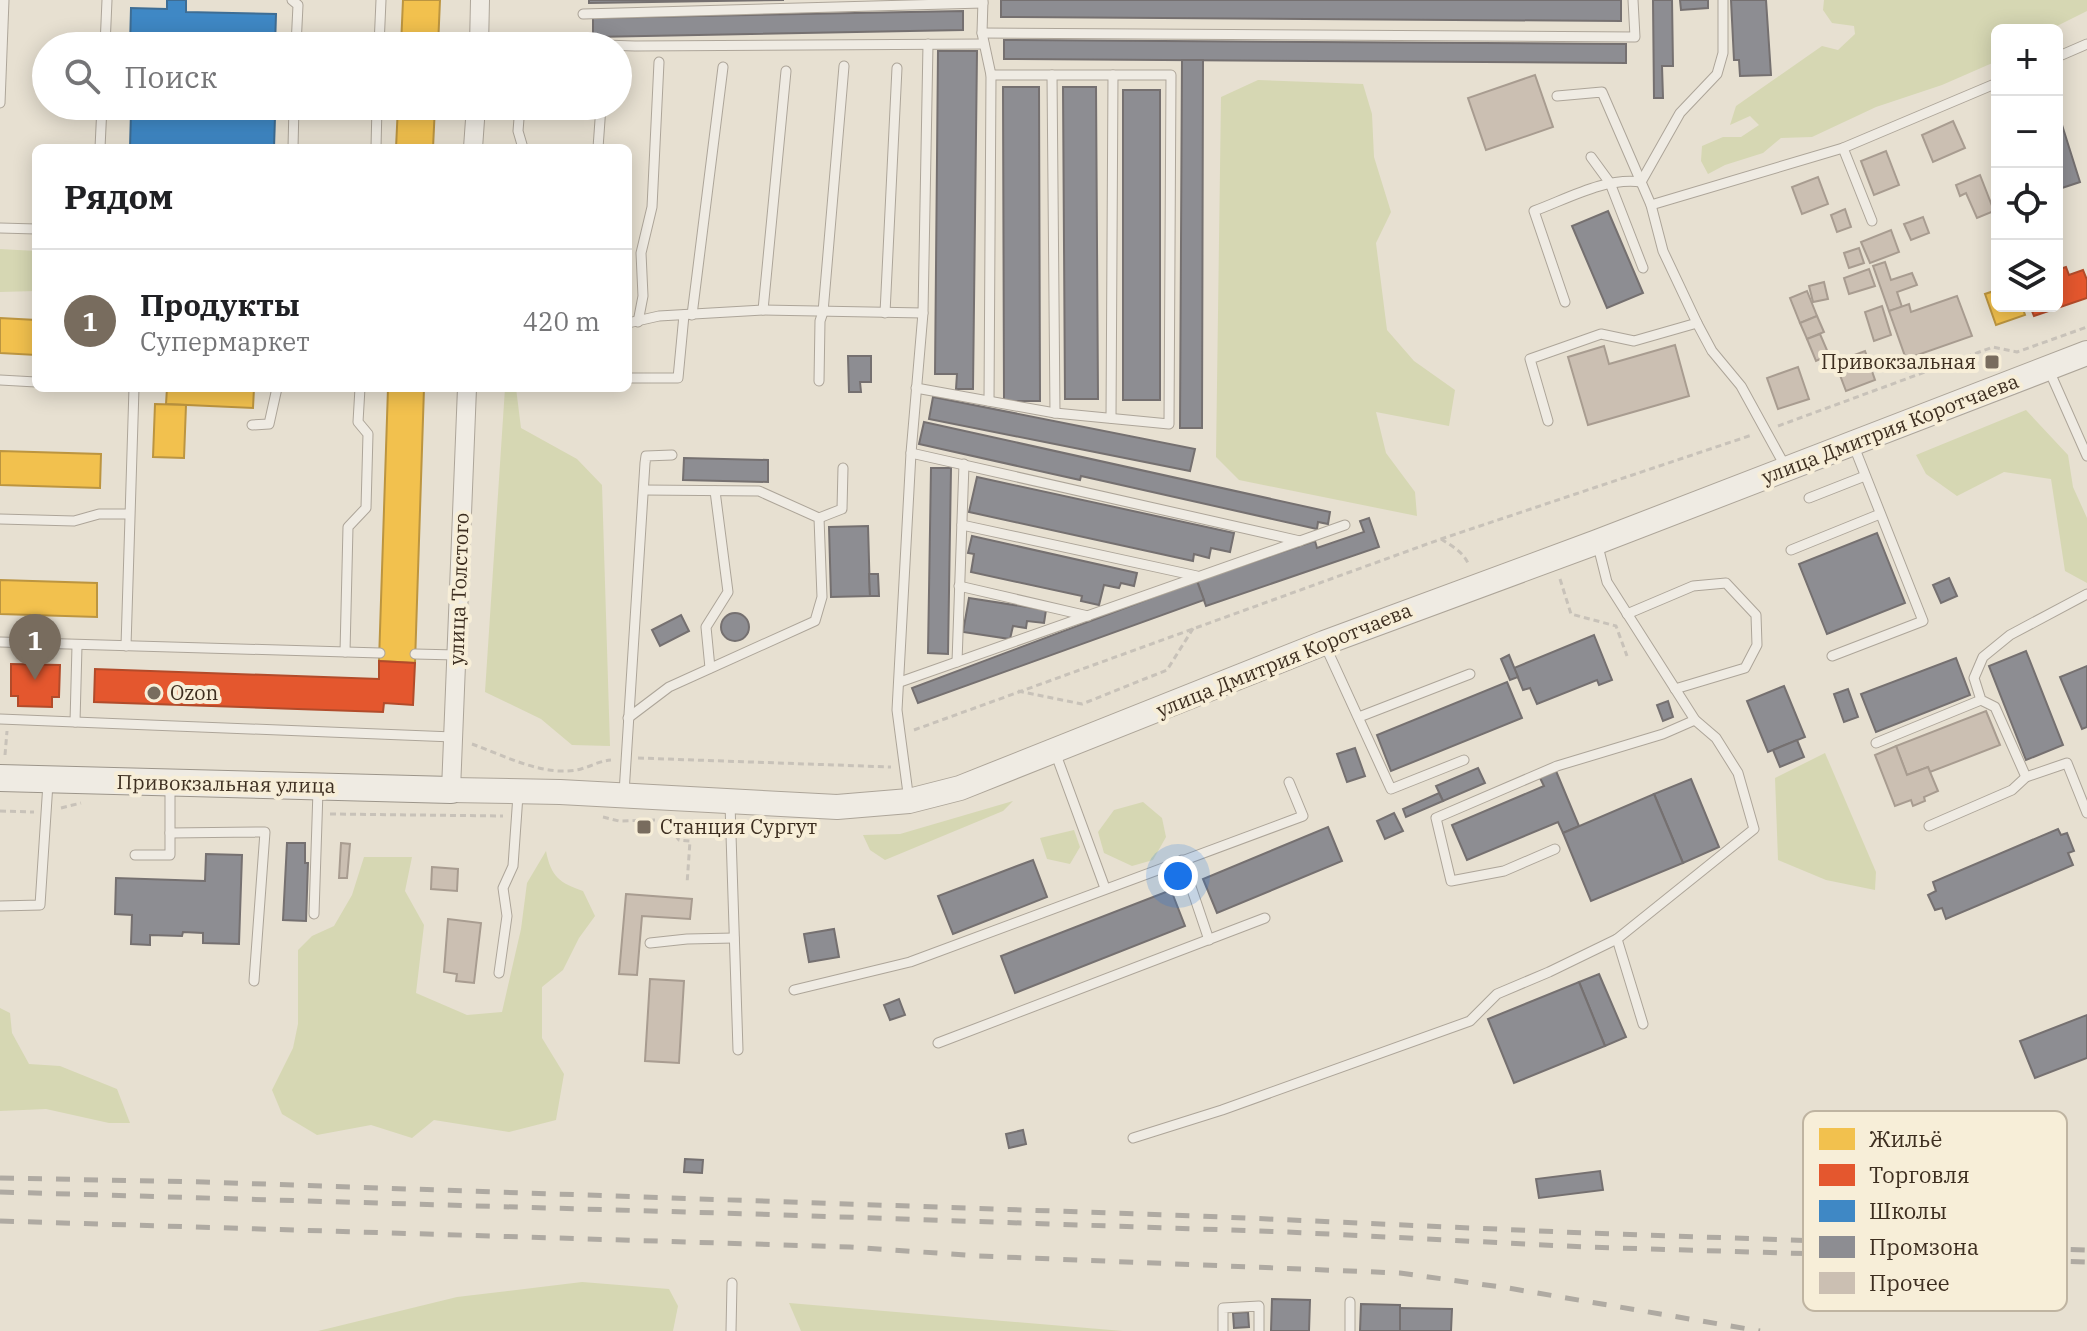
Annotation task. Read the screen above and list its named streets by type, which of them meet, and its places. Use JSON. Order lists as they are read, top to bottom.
{
  "streets": {
    "main road": ["Привокзальная улица"],
    "street": ["улица Дмитрия Коротчаева", "улица Толстого"]
  },
  "crossings": [
    ["улица Дмитрия Коротчаева", "улица Толстого"],
    ["улица Дмитрия Коротчаева", "Привокзальная улица"],
    ["улица Толстого", "Привокзальная улица"]
  ],
  "places": {
    "transit": ["Привокзальная", "Станция Сургут"],
    "other": ["Ozon"]
  },
  "legend": [
    "Жильё",
    "Торговля",
    "Школы",
    "Промзона",
    "Прочее"
  ],
  "page": {
    "map_buttons": ["+", "−"],
    "search": "Поиск",
    "heading": "Рядом",
    "list": [
      {
        "mark": "1",
        "name": "Продукты",
        "note": "Супермаркет",
        "value": "420 m"
      }
    ],
    "pins": "1"
  }
}
